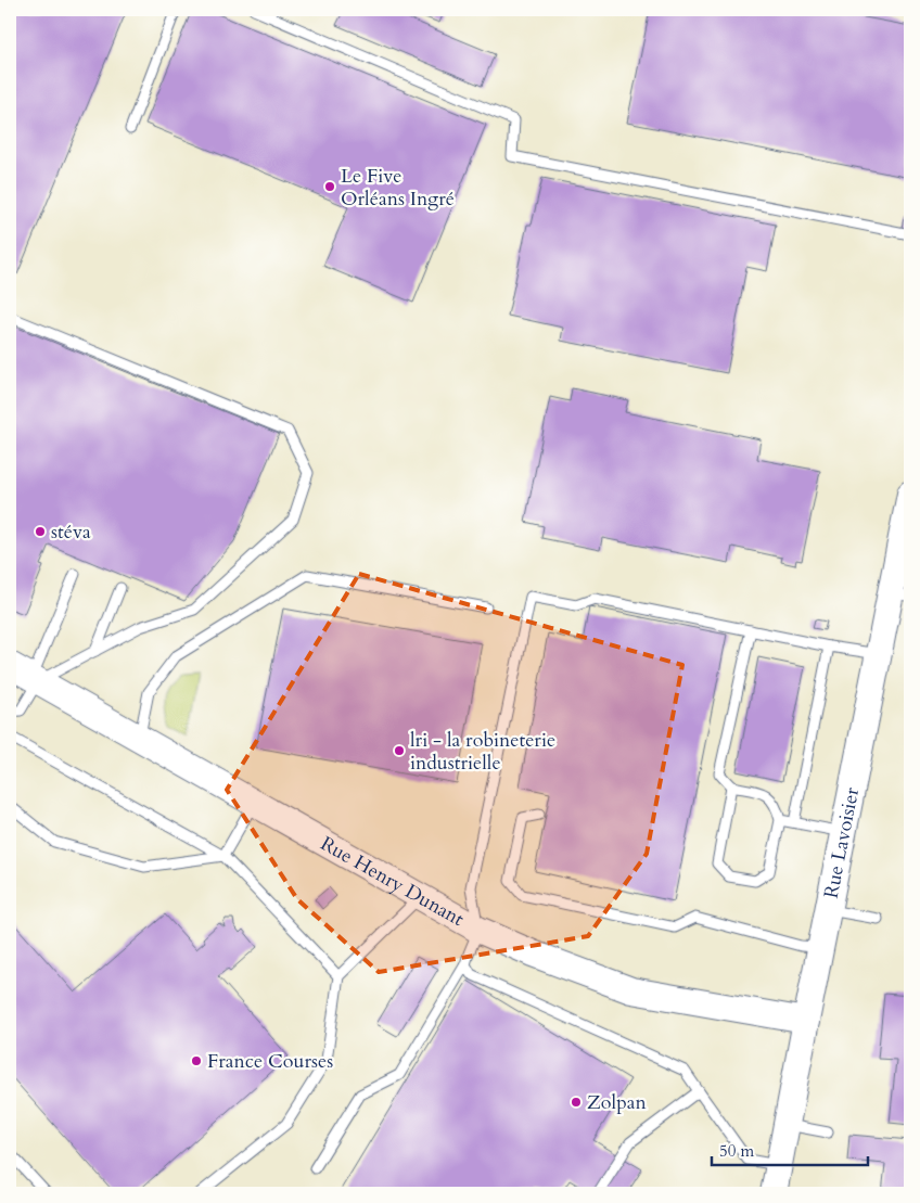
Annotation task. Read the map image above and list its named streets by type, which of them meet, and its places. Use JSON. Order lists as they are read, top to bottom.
{
  "streets": {
    "street": ["Rue Lavoisier", "Rue Henry Dunant"]
  },
  "crossings": [
    ["Rue Lavoisier", "Rue Henry Dunant"]
  ],
  "places": [
    "Le Five Orléans Ingré",
    "stéva",
    "lri - la robineterie industrielle",
    "France Courses",
    "Zolpan"
  ],
  "scale_bar": "50 m"
}
